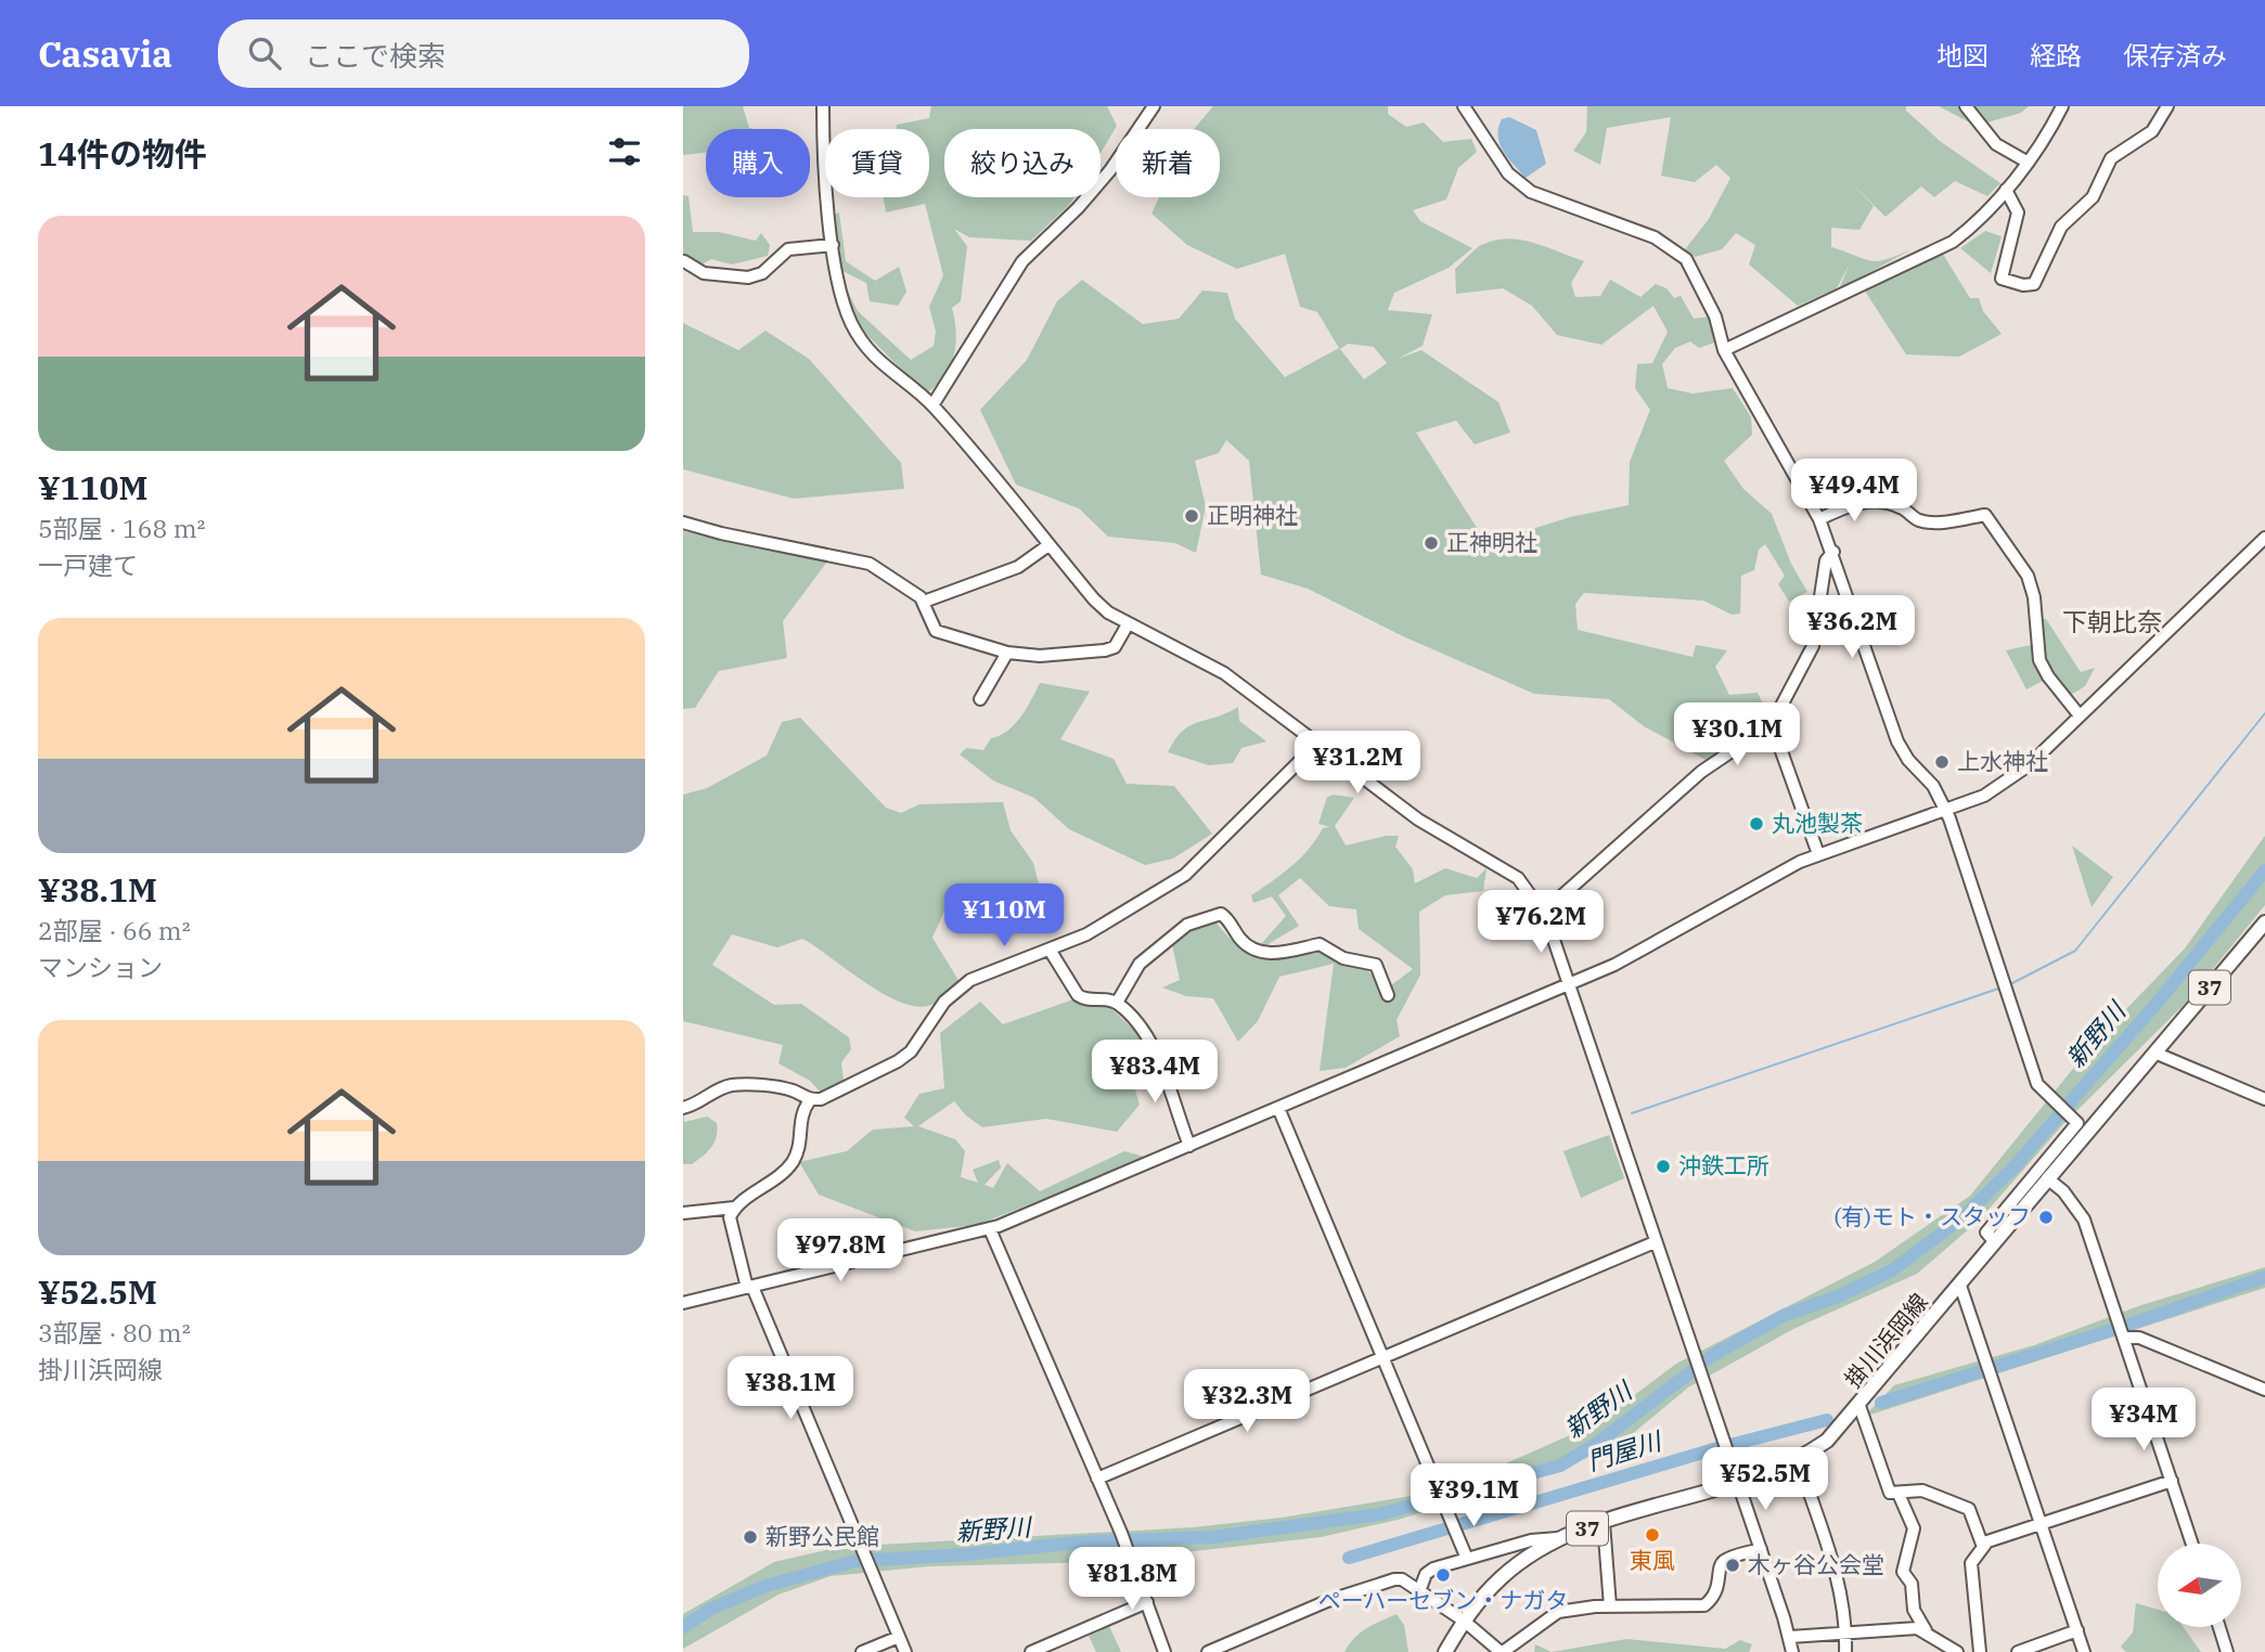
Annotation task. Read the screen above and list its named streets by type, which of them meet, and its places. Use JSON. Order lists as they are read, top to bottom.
{
  "streets": {
    "main road": ["37", "掛川浜岡線"]
  },
  "districts": ["下朝比奈"],
  "water": ["新野川", "門屋川"],
  "places": [
    "正明神社",
    "正神明社",
    "上水神社",
    "丸池製茶",
    "沖鉄工所",
    "(有)モト・スタッフ",
    "東風",
    "新野公民館",
    "木ヶ谷公会堂",
    "ペーハーセブン・ナガタ"
  ],
  "north": "left",
  "page": {
    "header": "Casavia",
    "search": "ここで検索",
    "nav": ["地図", "経路", "保存済み"],
    "heading": "14件の物件",
    "chip": [
      "購入",
      "賃貸",
      "絞り込み",
      "新着"
    ],
    "list": [
      {
        "name": "¥110M",
        "note": "5部屋 · 168 m² · 一戸建て"
      },
      {
        "name": "¥38.1M",
        "note": "2部屋 · 66 m² · マンション"
      },
      {
        "name": "¥52.5M",
        "note": "3部屋 · 80 m² · 掛川浜岡線"
      }
    ],
    "price": [
      "¥49.4M",
      "¥36.2M",
      "¥30.1M",
      "¥31.2M",
      "¥110M",
      "¥76.2M",
      "¥83.4M",
      "¥97.8M",
      "¥38.1M",
      "¥32.3M",
      "¥34M",
      "¥52.5M",
      "¥39.1M",
      "¥81.8M"
    ]
  }
}
